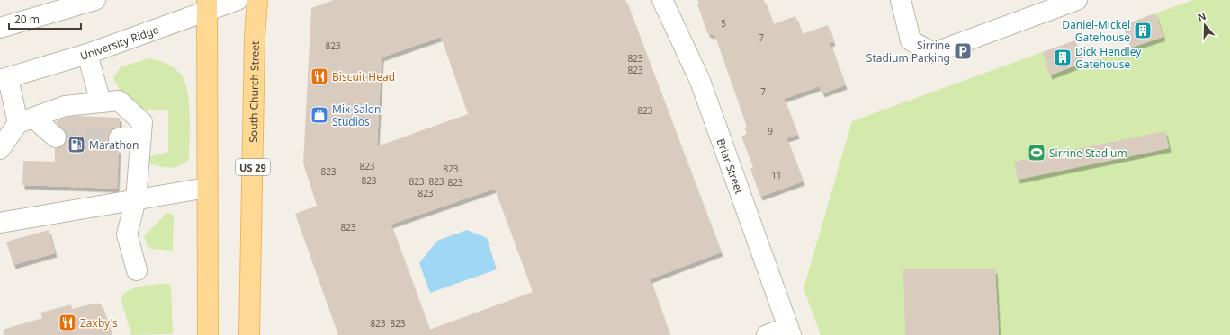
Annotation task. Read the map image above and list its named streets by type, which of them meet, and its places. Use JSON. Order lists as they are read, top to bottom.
{
  "streets": {
    "main road": ["South Church Street", "US 29"],
    "street": ["University Ridge", "Briar Street"]
  },
  "places": {
    "building": ["Daniel-Mickel Gatehouse", "Dick Hendley Gatehouse"],
    "parking": ["Sirrine Stadium Parking"],
    "restaurant": ["Biscuit Head", "Zaxby's"],
    "shop": ["Mix Salon Studios"],
    "fuel station": ["Marathon"],
    "sports": ["Sirrine Stadium"]
  },
  "house_numbers": [
    "5",
    "7",
    "823",
    "823",
    "823",
    "7",
    "823",
    "9",
    "823",
    "823",
    "823",
    "11",
    "823",
    "823",
    "823",
    "823",
    "823",
    "823",
    "823",
    "823"
  ],
  "scale_bar": "20 m",
  "north": "top"
}
